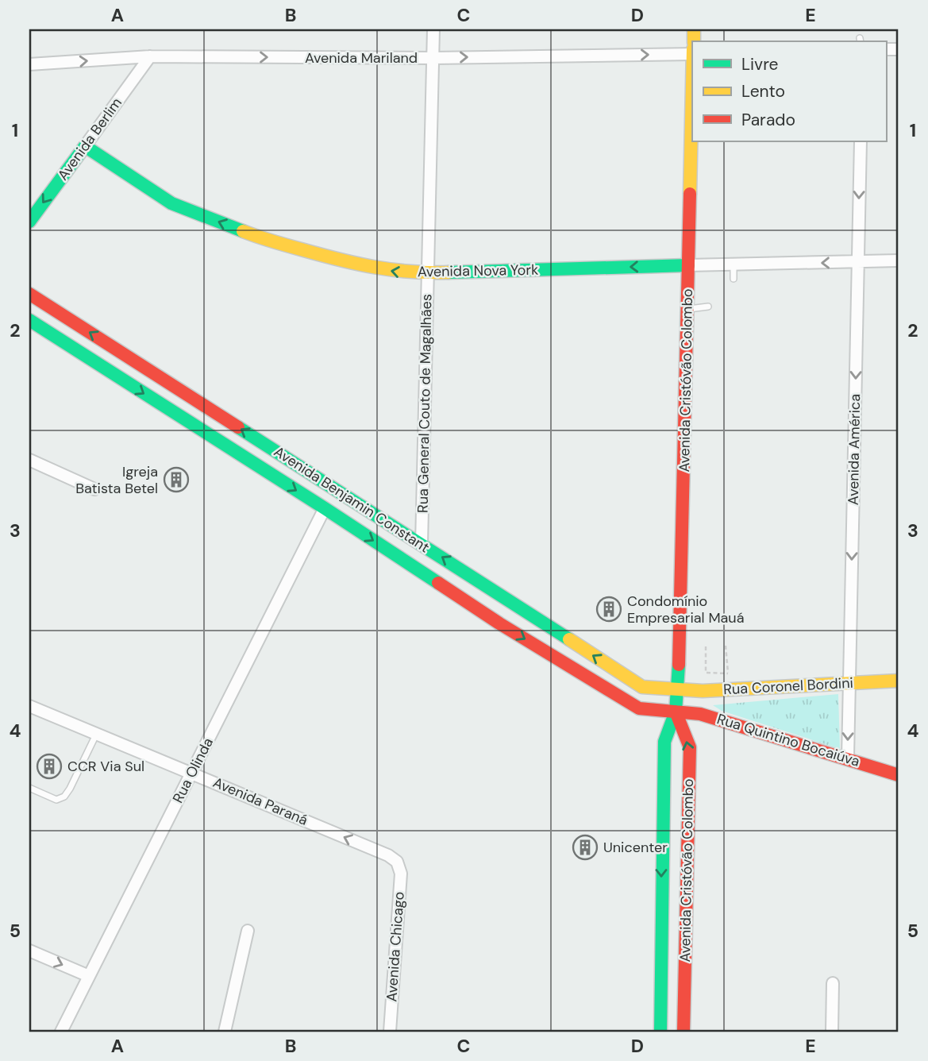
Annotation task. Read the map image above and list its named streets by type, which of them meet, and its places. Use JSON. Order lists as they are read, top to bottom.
{
  "streets": {
    "main road": [
      "Avenida Berlim",
      "Avenida Nova York",
      "Avenida Cristóvão Colombo",
      "Avenida Benjamin Constant",
      "Rua Coronel Bordini",
      "Rua Quintino Bocaiúva"
    ],
    "street": [
      "Avenida Mariland",
      "Rua General Couto de Magalhães",
      "Avenida América",
      "Rua Olinda",
      "Avenida Paraná",
      "Avenida Chicago"
    ]
  },
  "crossings": [
    ["Avenida Mariland", "Avenida Berlim"],
    ["Avenida Mariland", "Rua General Couto de Magalhães"],
    ["Avenida Berlim", "Avenida Nova York"],
    ["Avenida Nova York", "Avenida Cristóvão Colombo"],
    ["Avenida Nova York", "Rua General Couto de Magalhães"],
    ["Avenida Nova York", "Avenida América"],
    ["Avenida Cristóvão Colombo", "Avenida Benjamin Constant"],
    ["Avenida Cristóvão Colombo", "Rua Coronel Bordini"],
    ["Avenida Cristóvão Colombo", "Rua Quintino Bocaiúva"],
    ["Rua General Couto de Magalhães", "Avenida Benjamin Constant"],
    ["Avenida América", "Rua Coronel Bordini"],
    ["Avenida América", "Rua Quintino Bocaiúva"],
    ["Avenida Benjamin Constant", "Rua Coronel Bordini"],
    ["Avenida Benjamin Constant", "Rua Quintino Bocaiúva"],
    ["Avenida Benjamin Constant", "Rua Olinda"],
    ["Rua Olinda", "Avenida Paraná"],
    ["Avenida Paraná", "Avenida Chicago"]
  ],
  "one_way": [
    "Avenida Mariland",
    "Avenida Berlim",
    "Avenida Nova York",
    "Avenida América",
    "Avenida Paraná"
  ],
  "places": {
    "building": [
      "Igreja Batista Betel",
      "Condomínio Empresarial Mauá",
      "CCR Via Sul",
      "Unicenter"
    ]
  },
  "legend": ["Livre", "Lento", "Parado"],
  "grid": {
    "columns": [
      "A",
      "B",
      "C",
      "D",
      "E"
    ],
    "rows": [
      "1",
      "2",
      "3",
      "4",
      "5"
    ]
  }
}
